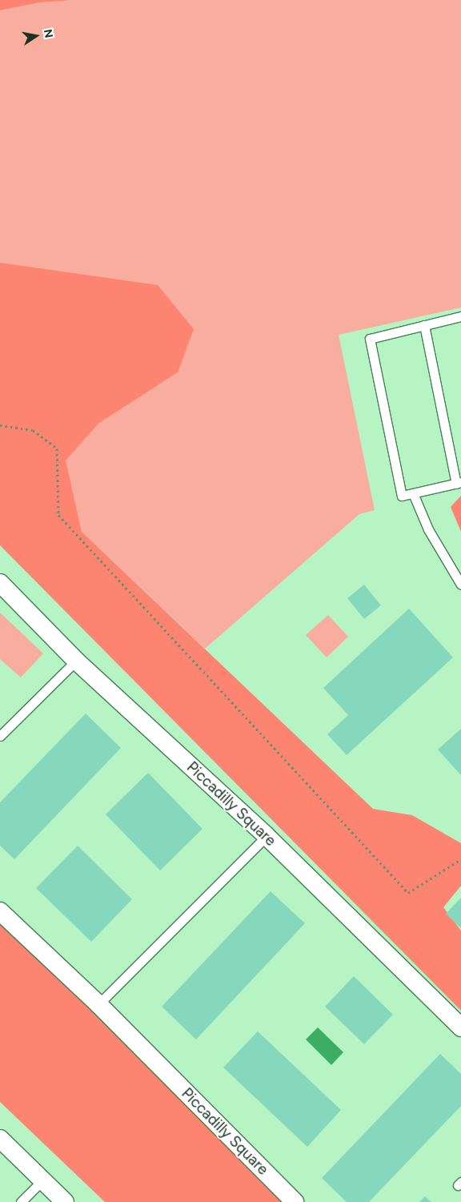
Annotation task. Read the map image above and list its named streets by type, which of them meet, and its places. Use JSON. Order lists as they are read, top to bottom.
{
  "streets": {
    "street": ["Piccadilly Square"]
  },
  "north": "right"
}
